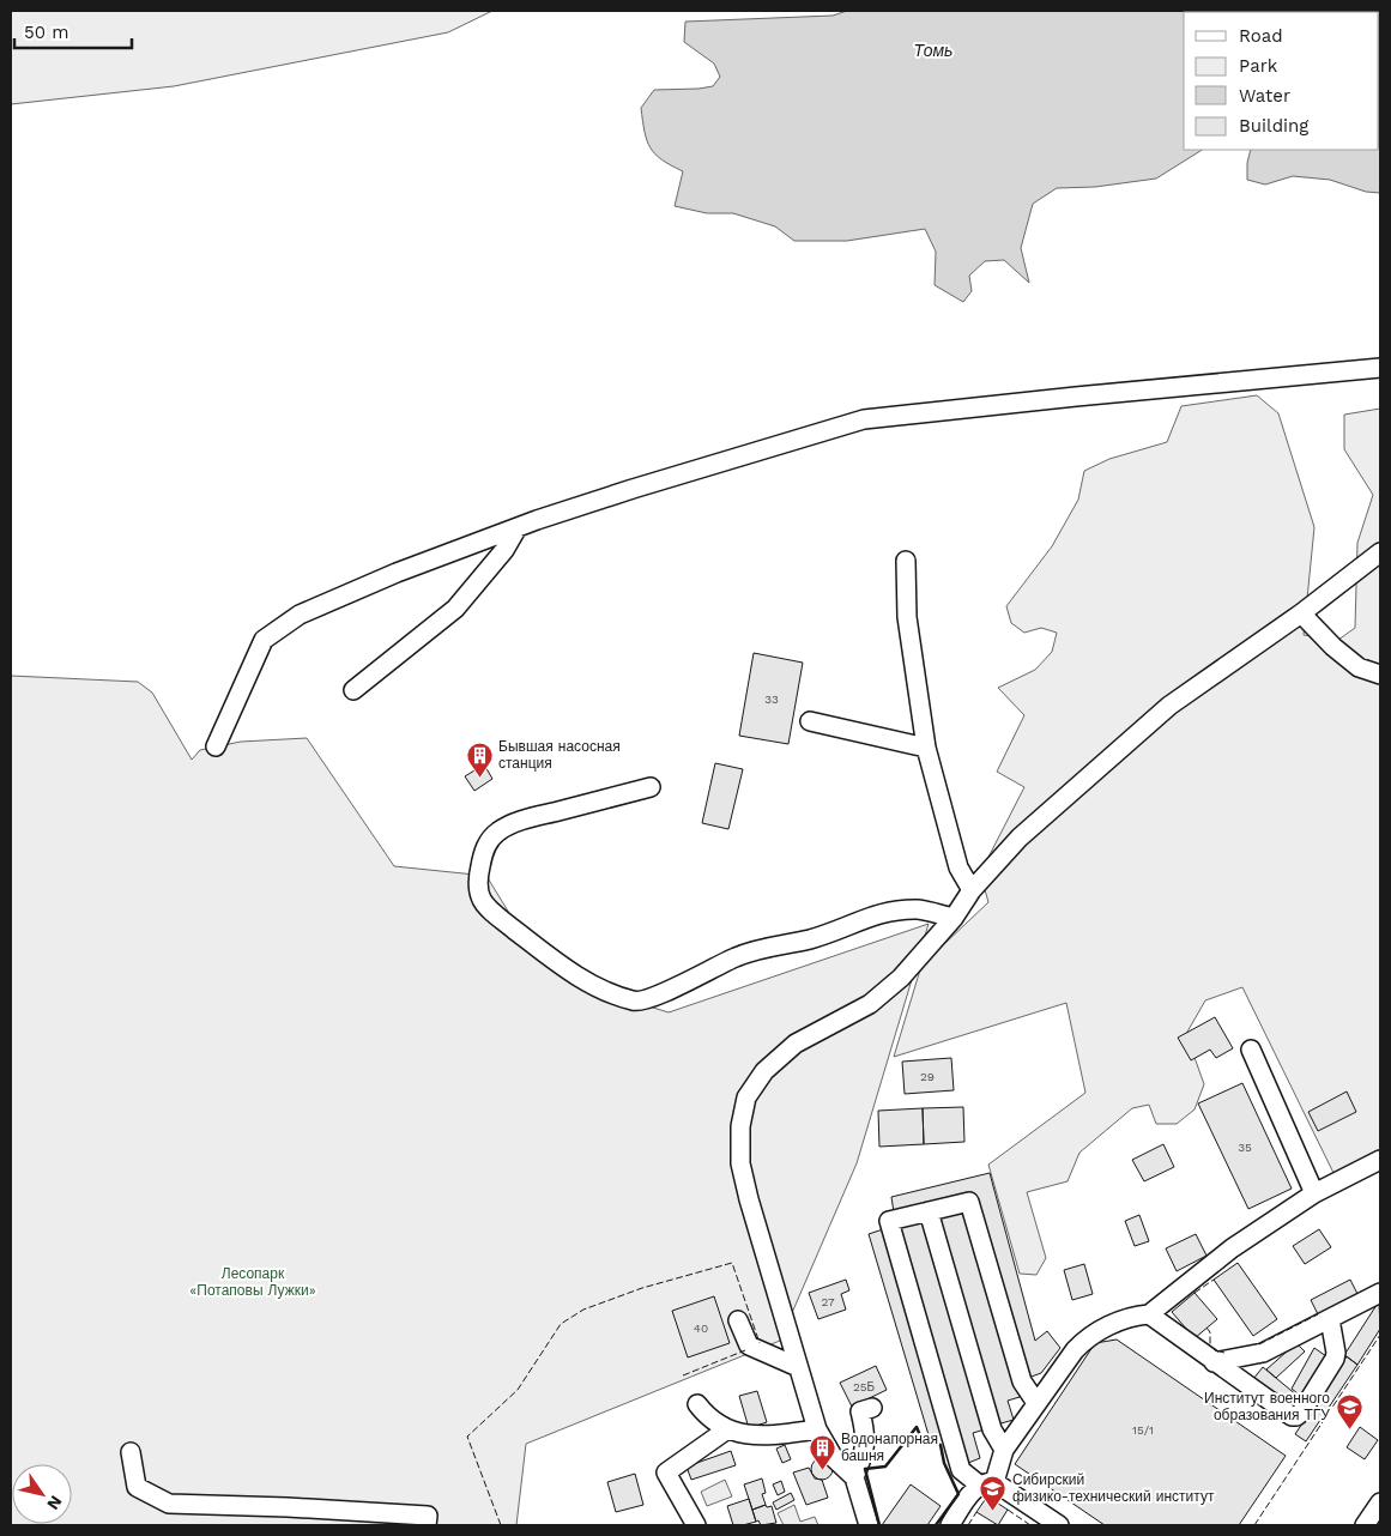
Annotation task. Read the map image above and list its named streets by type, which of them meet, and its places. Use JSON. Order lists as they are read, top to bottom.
{
  "water": ["Томь"],
  "parks": ["Лесопарк «Потаповы Лужки»"],
  "places": {
    "building": ["Бывшая насосная станция", "Водонапорная башня"],
    "school or university": ["Институт военного образования ТГУ", "Сибирский физико-технический институт"]
  },
  "house_numbers": [
    "33",
    "29",
    "35",
    "27",
    "40",
    "25Б",
    "15/1"
  ],
  "legend": [
    "Road",
    "Park",
    "Water",
    "Building"
  ],
  "scale_bar": "50 m",
  "north": "bottom right"
}
